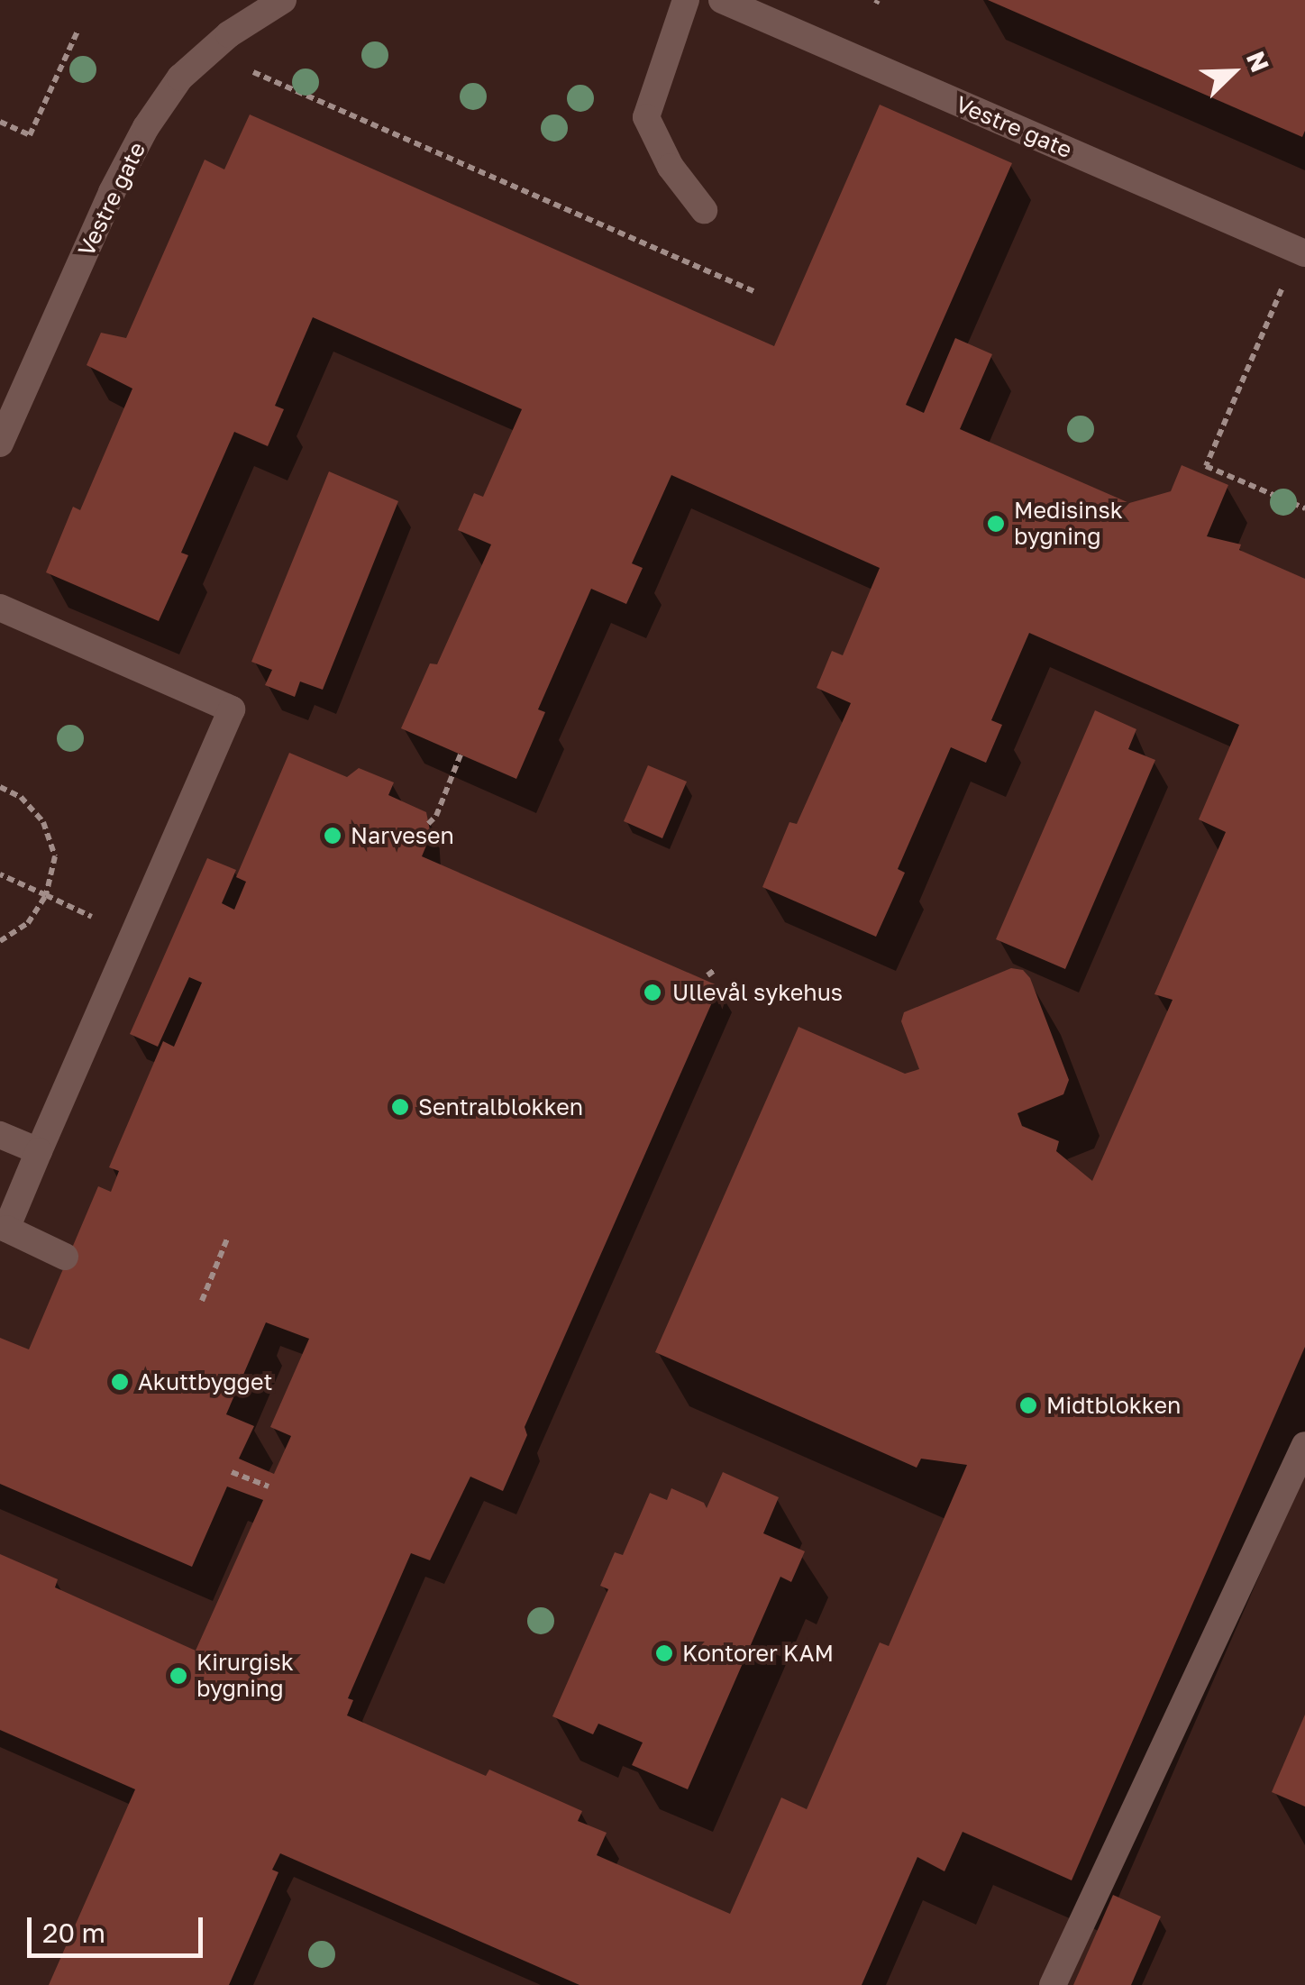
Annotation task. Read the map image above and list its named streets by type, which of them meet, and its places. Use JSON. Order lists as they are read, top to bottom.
{
  "streets": {
    "lane": ["Vestre gate"]
  },
  "places": [
    "Medisinsk bygning",
    "Narvesen",
    "Ullevål sykehus",
    "Sentralblokken",
    "Akuttbygget",
    "Midtblokken",
    "Kontorer KAM",
    "Kirurgisk bygning"
  ],
  "scale_bar": "20 m",
  "north": "top right"
}
